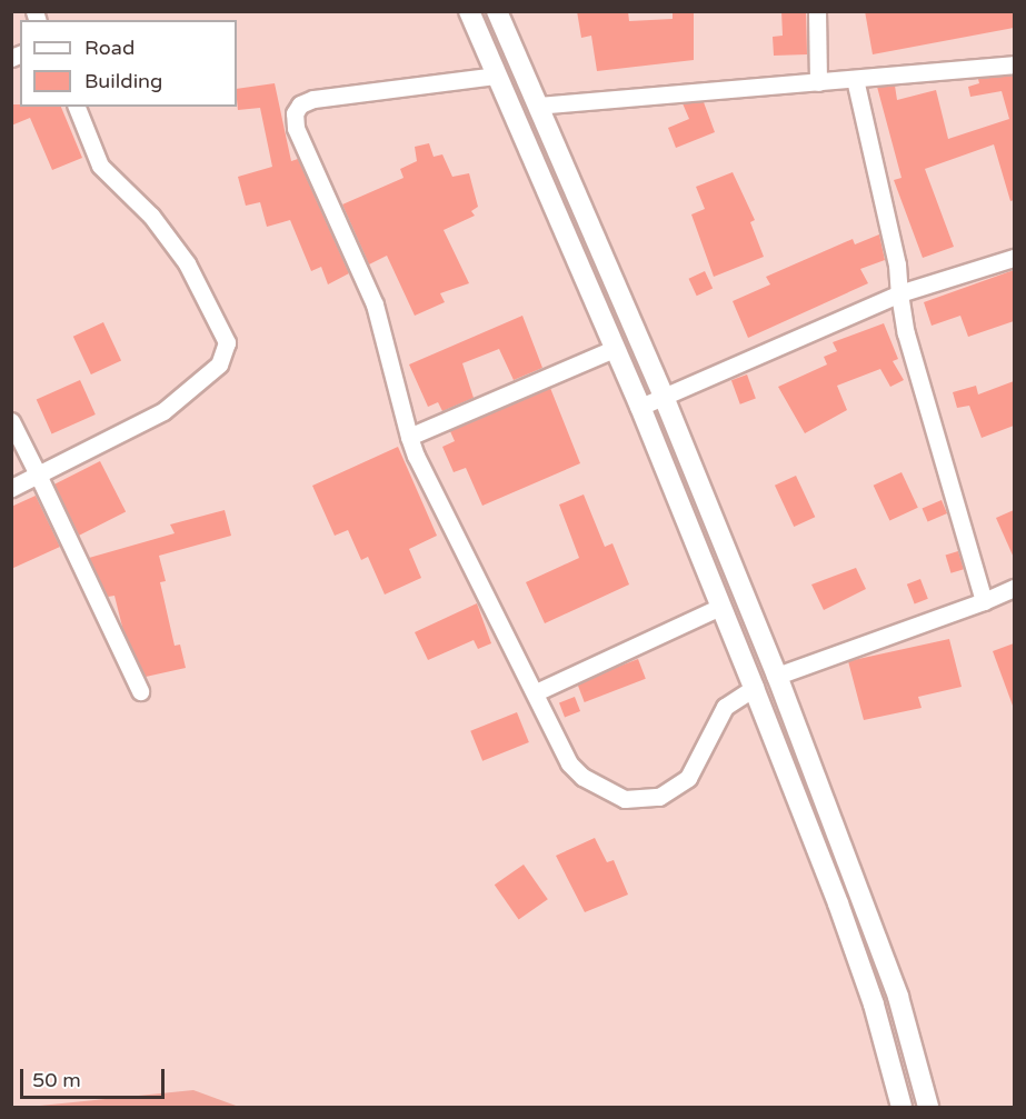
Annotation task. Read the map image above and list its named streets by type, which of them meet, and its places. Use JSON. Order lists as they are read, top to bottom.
{
  "legend": ["Road", "Building"],
  "scale_bar": "50 m"
}
